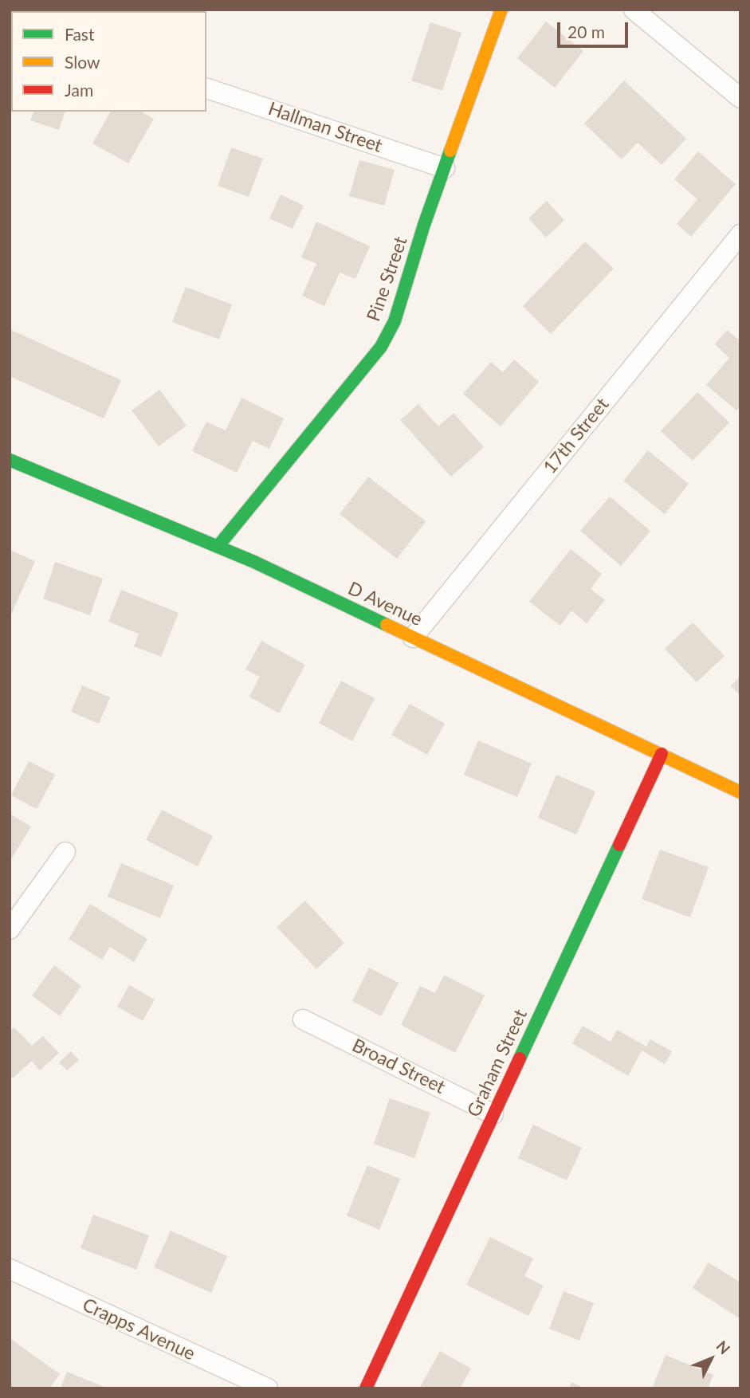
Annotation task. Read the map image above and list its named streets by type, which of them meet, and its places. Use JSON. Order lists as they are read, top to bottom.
{
  "streets": {
    "street": [
      "Hallman Street",
      "Pine Street",
      "17th Street",
      "D Avenue",
      "Graham Street",
      "Broad Street",
      "Crapps Avenue"
    ]
  },
  "crossings": [
    ["Hallman Street", "Pine Street"],
    ["Pine Street", "D Avenue"],
    ["17th Street", "D Avenue"],
    ["D Avenue", "Graham Street"],
    ["Graham Street", "Broad Street"]
  ],
  "legend": ["Fast", "Slow", "Jam"],
  "scale_bar": "20 m",
  "north": "top right"
}
